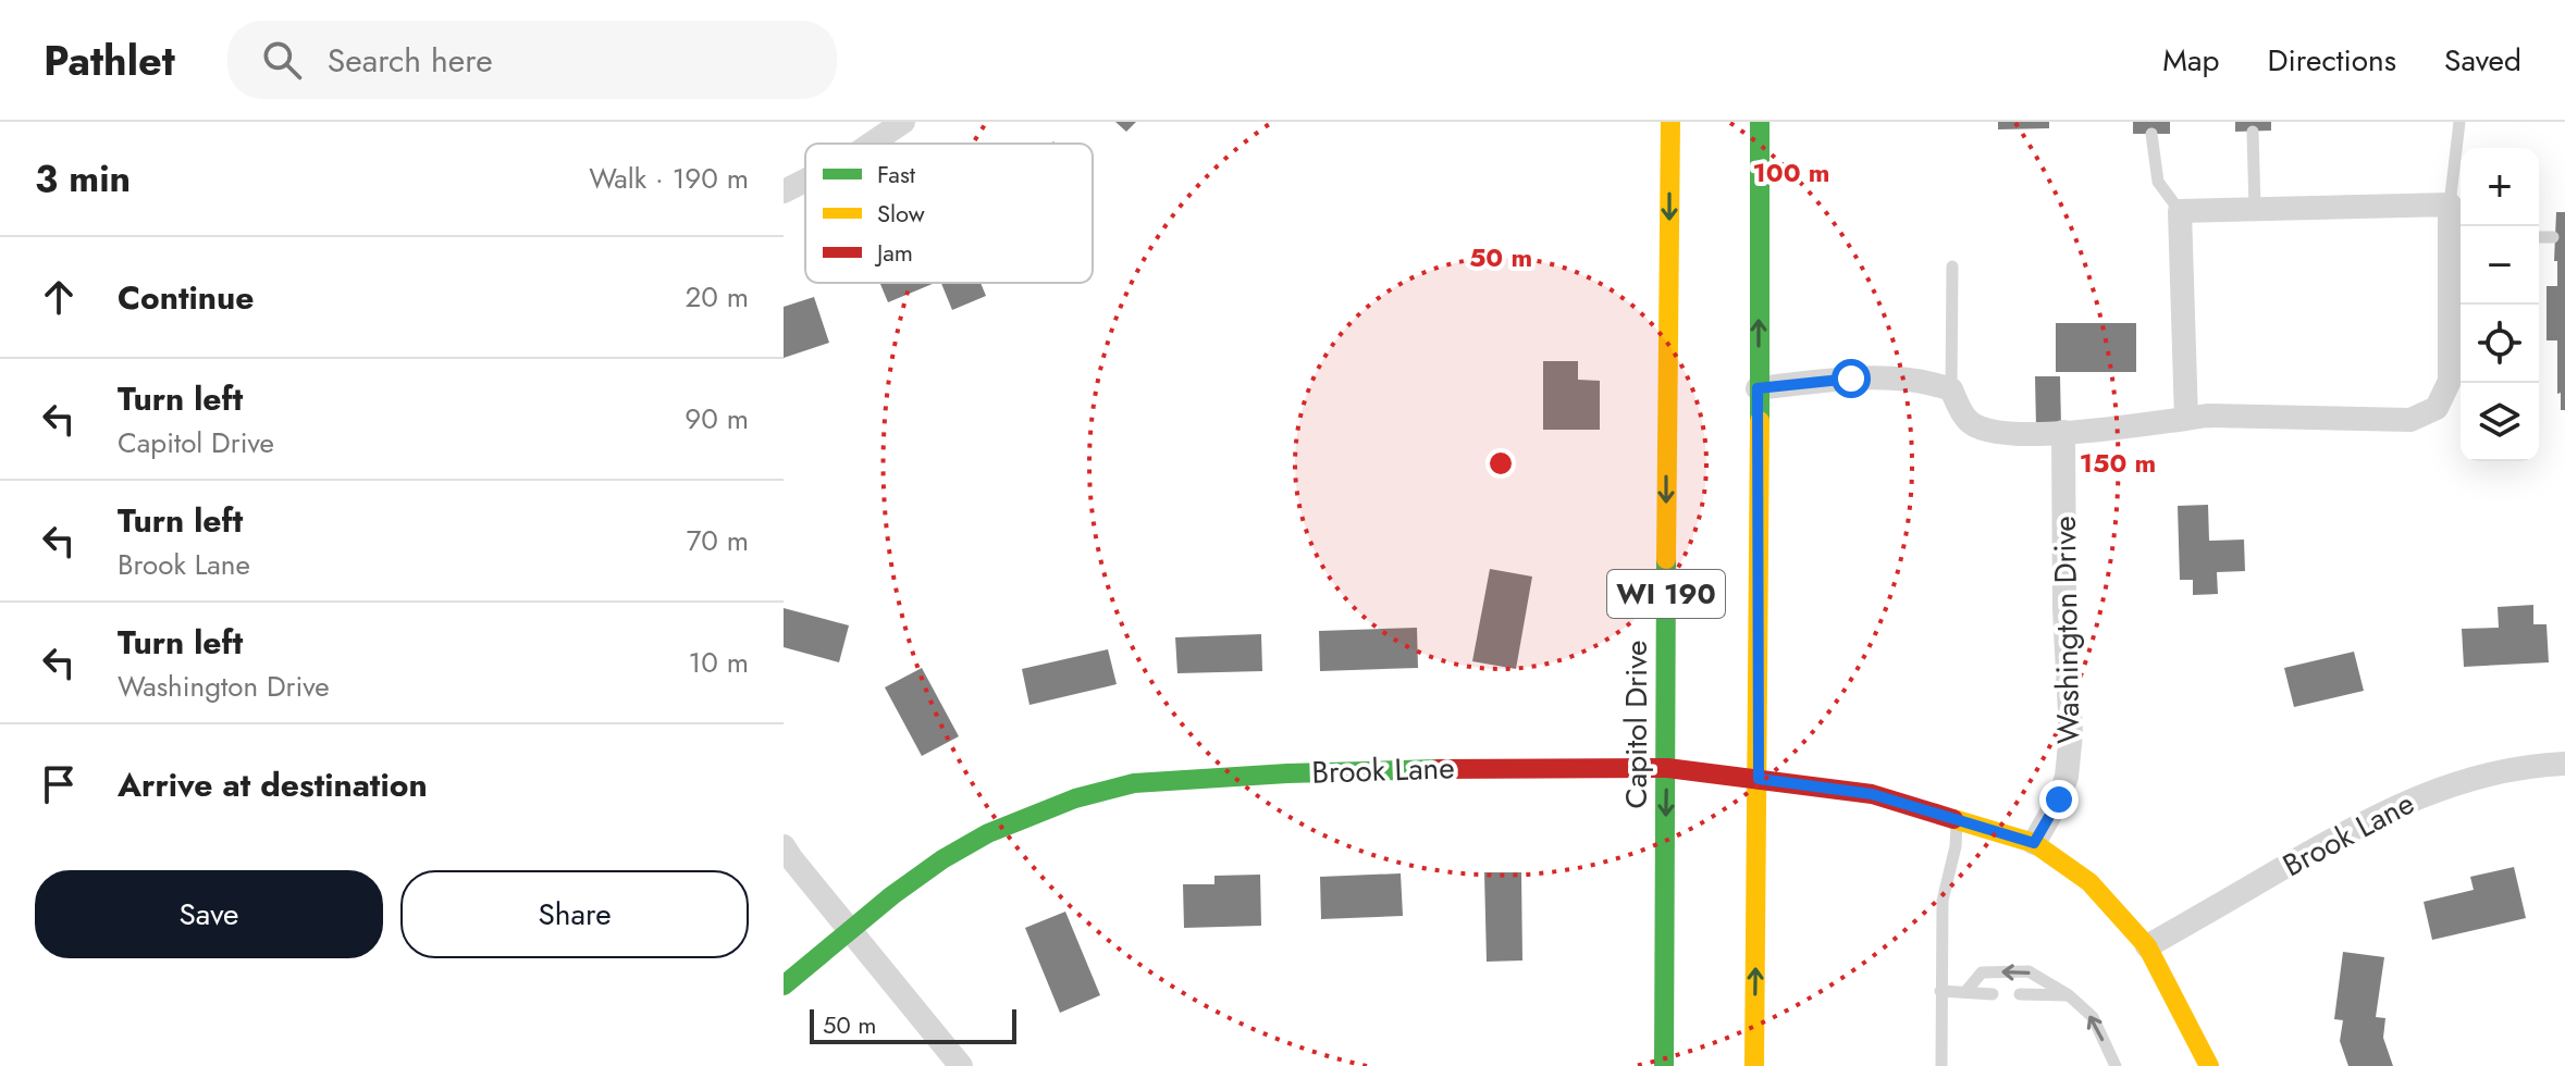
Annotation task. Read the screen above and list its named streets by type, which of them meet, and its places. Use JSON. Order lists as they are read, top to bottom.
{
  "streets": {
    "main road": ["WI 190", "Capitol Drive", "Brook Lane"],
    "street": ["Washington Drive"]
  },
  "crossings": [
    ["WI 190", "Brook Lane"],
    ["Washington Drive", "Brook Lane"],
    ["Capitol Drive", "Brook Lane"]
  ],
  "legend": ["Fast", "Slow", "Jam"],
  "scale_bar": "50 m",
  "page": {
    "header": "Pathlet",
    "search": "Search here",
    "nav": ["Map", "Directions", "Saved"],
    "heading": ["3 min", "Walk · 190 m"],
    "map_buttons": ["+", "−"],
    "list": [
      ["Continue", "20 m"],
      ["Turn left", "Capitol Drive", "90 m"],
      ["Turn left", "Brook Lane", "70 m"],
      ["Turn left", "Washington Drive", "10 m"],
      "Arrive at destination"
    ],
    "buttons": ["Save", "Share"],
    "scale": "50 m"
  },
  "rings": ["100 m", "50 m", "150 m"]
}
